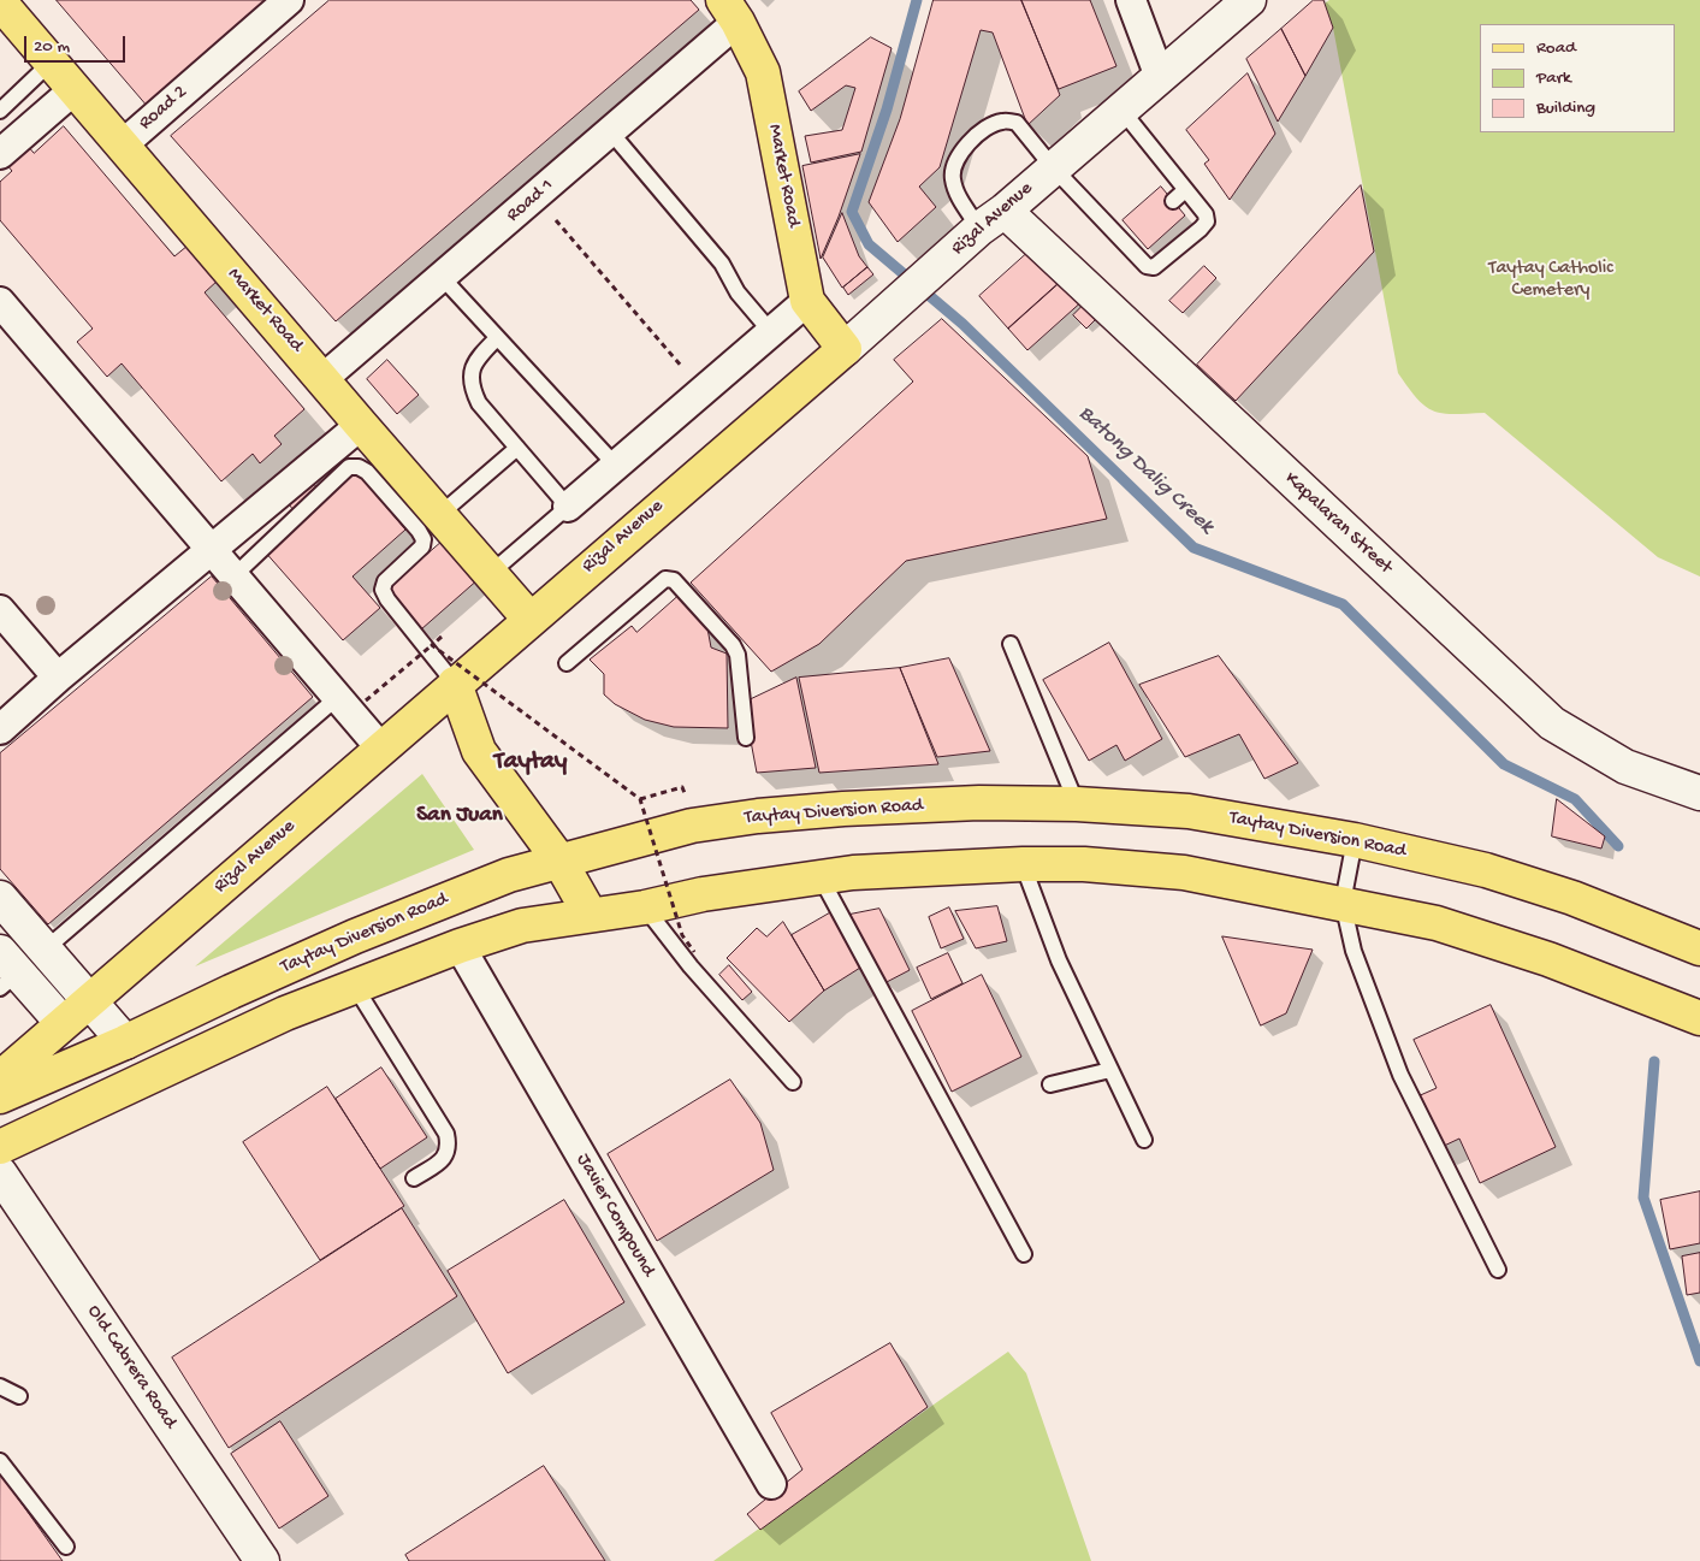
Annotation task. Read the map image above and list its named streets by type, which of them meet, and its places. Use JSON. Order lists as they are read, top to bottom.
{
  "streets": {
    "main road": ["Market Road", "Rizal Avenue", "Taytay Diversion Road"],
    "street": [
      "Road 2",
      "Road 1",
      "Kapalaran Street",
      "Javier Compound",
      "Old Cabrera Road"
    ]
  },
  "crossings": [
    ["Road 2", "Market Road"],
    ["Market Road", "Road 1"],
    ["Market Road", "Rizal Avenue"],
    ["Rizal Avenue", "Kapalaran Street"]
  ],
  "districts": ["Taytay", "San Juan"],
  "water": ["Batong Dalig Creek"],
  "parks": ["Taytay Catholic Cemetery"],
  "legend": ["Road", "Park", "Building"],
  "scale_bar": "20 m"
}
